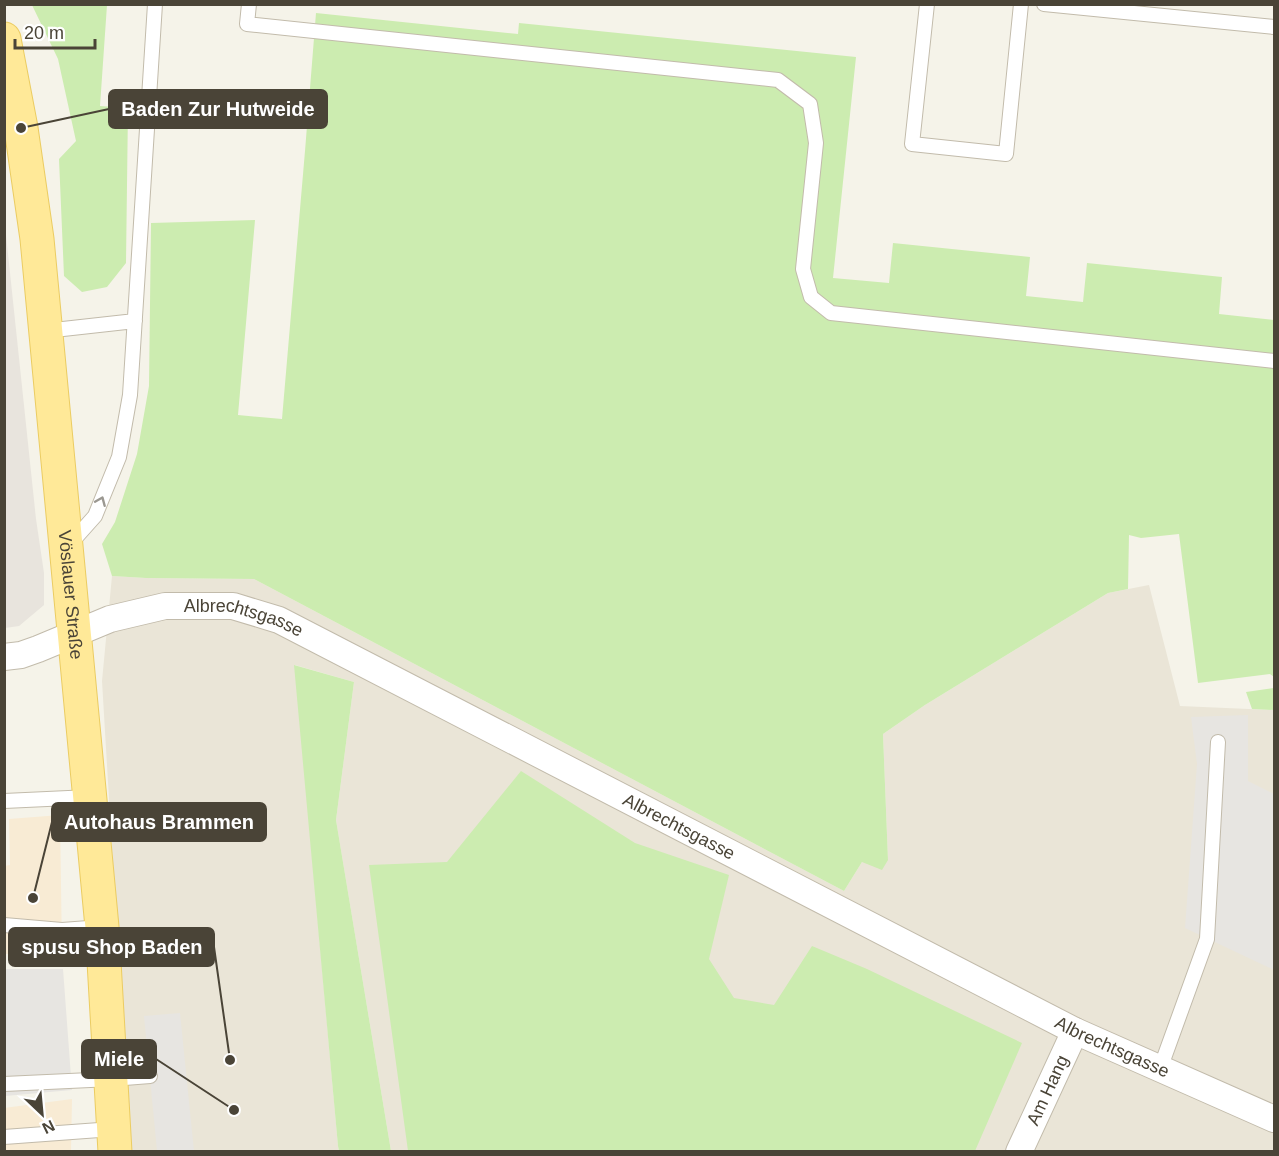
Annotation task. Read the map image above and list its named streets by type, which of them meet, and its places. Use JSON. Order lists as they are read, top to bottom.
{
  "streets": {
    "main road": ["Vöslauer Straße"],
    "street": ["Albrechtsgasse", "Am Hang"]
  },
  "crossings": [
    ["Vöslauer Straße", "Albrechtsgasse"],
    ["Albrechtsgasse", "Am Hang"]
  ],
  "places": [
    "Baden Zur Hutweide",
    "Autohaus Brammen",
    "spusu Shop Baden",
    "Miele"
  ],
  "scale_bar": "20 m",
  "north": "bottom right"
}
